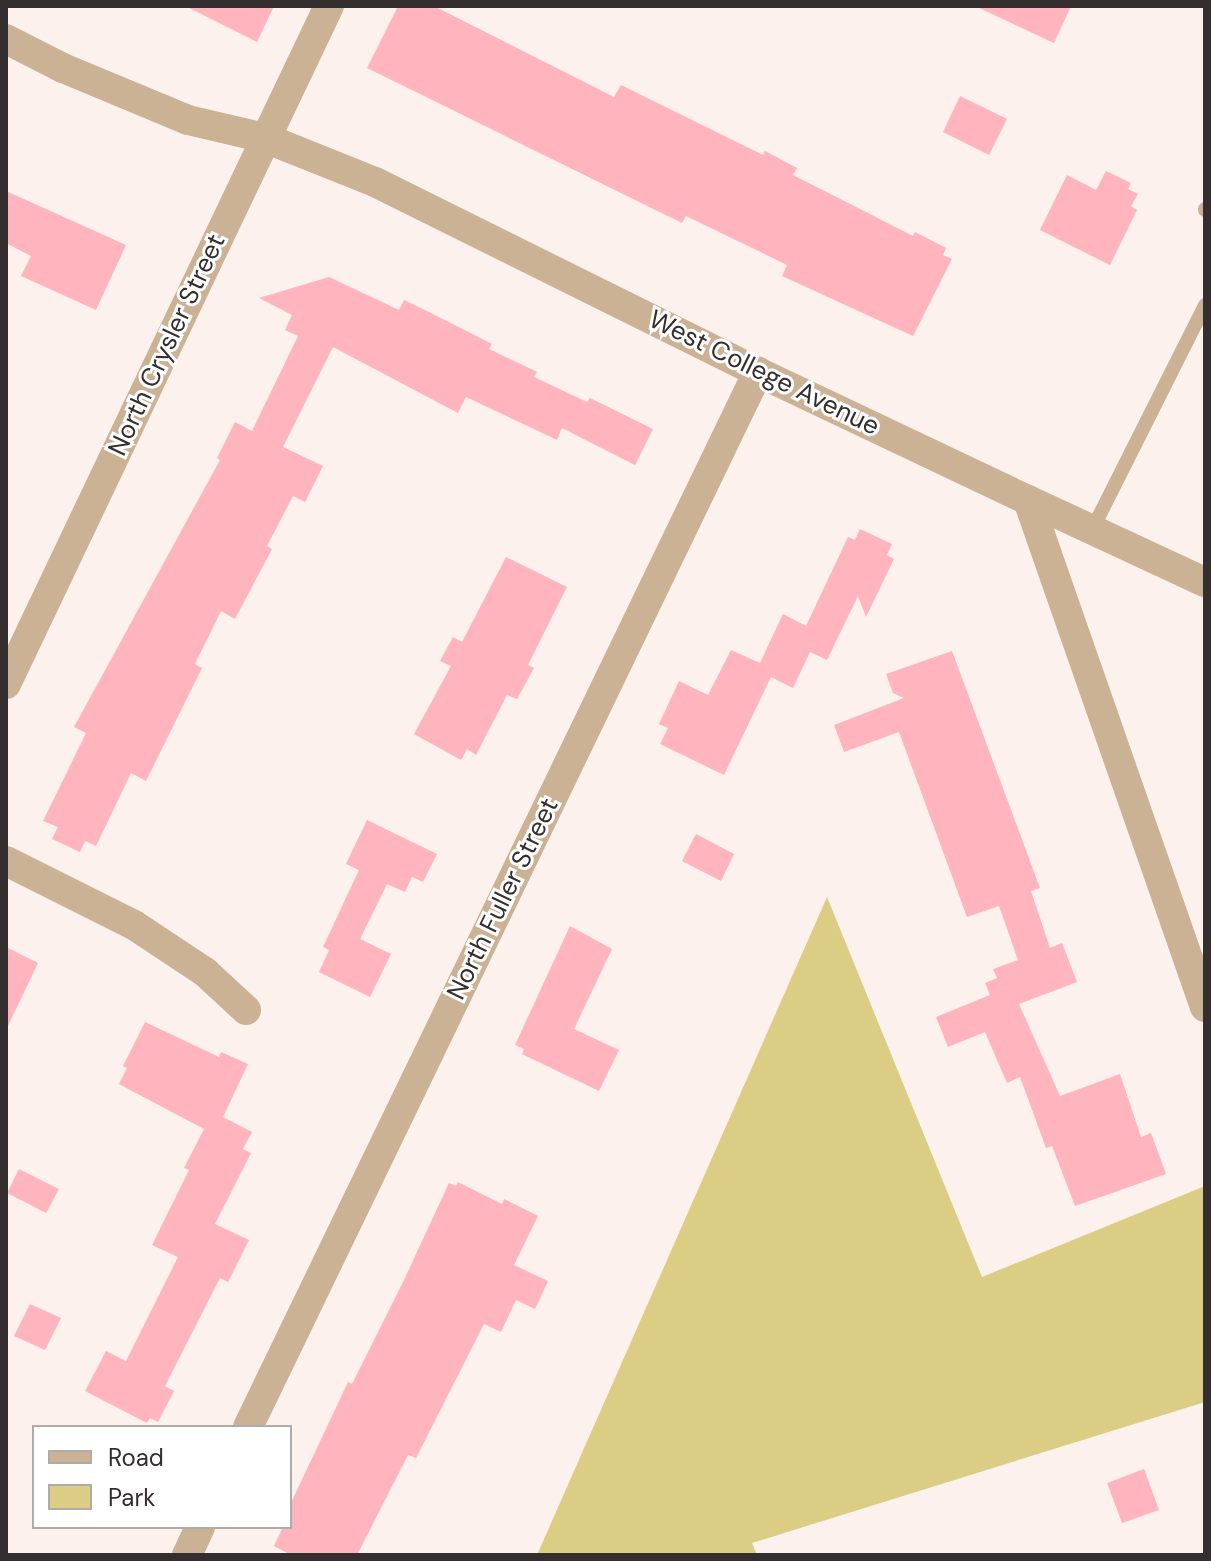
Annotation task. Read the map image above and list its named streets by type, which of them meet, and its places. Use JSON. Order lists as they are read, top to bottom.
{
  "streets": {
    "street": ["North Crysler Street", "West College Avenue", "North Fuller Street"]
  },
  "crossings": [
    ["North Crysler Street", "West College Avenue"],
    ["West College Avenue", "North Fuller Street"]
  ],
  "legend": ["Road", "Park"]
}
